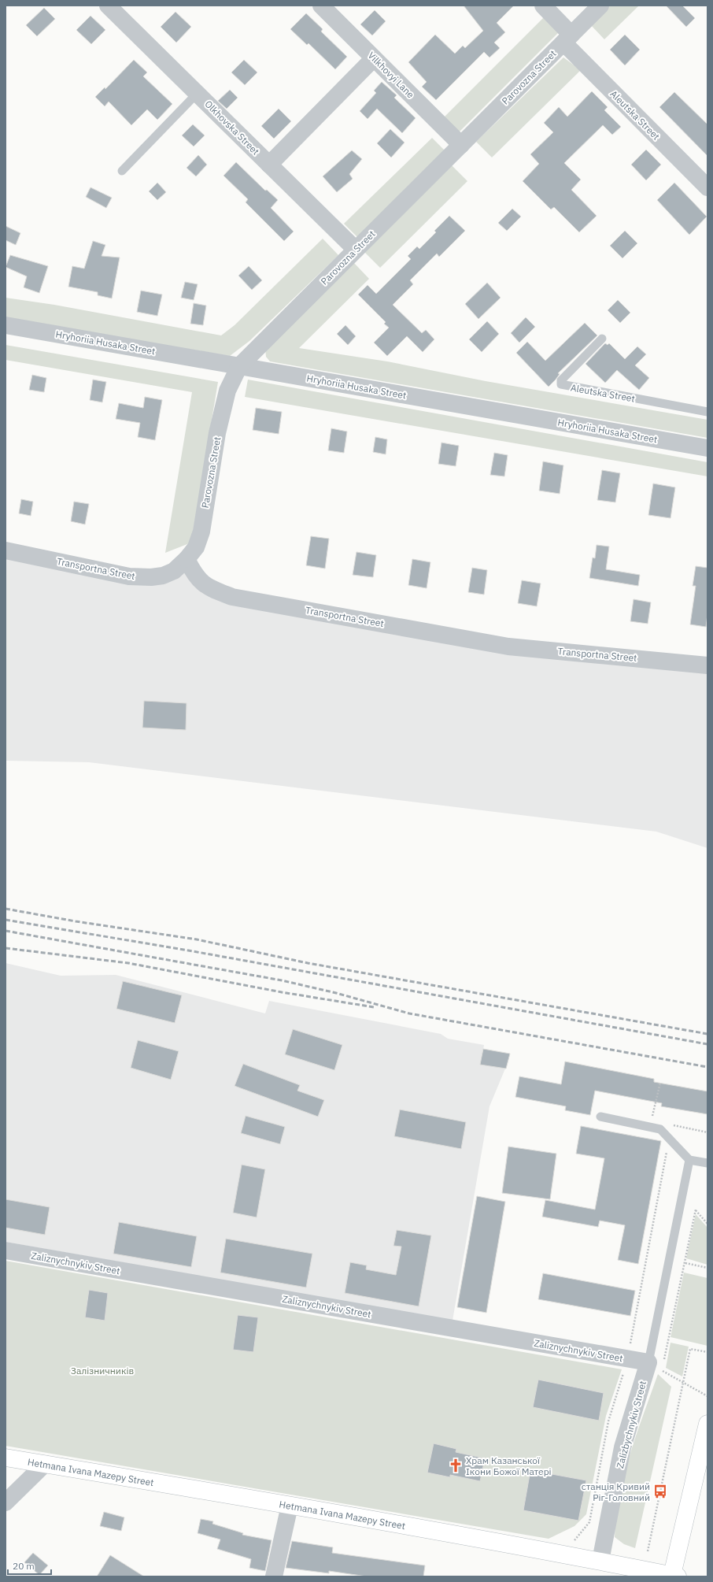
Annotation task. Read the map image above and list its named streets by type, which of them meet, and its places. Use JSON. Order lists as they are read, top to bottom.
{
  "streets": {
    "street": [
      "Vilkhovyi Lane",
      "Parovozna Street",
      "Aleutska Street",
      "Olkhovska Street",
      "Hryhoriia Husaka Street",
      "Transportna Street",
      "Zaliznychnykiv Street",
      "Zalizbychnykiv Street",
      "Hetmana Ivana Mazepy Street"
    ]
  },
  "crossings": [
    ["Vilkhovyi Lane", "Parovozna Street"],
    ["Parovozna Street", "Aleutska Street"],
    ["Parovozna Street", "Olkhovska Street"],
    ["Parovozna Street", "Hryhoriia Husaka Street"],
    ["Parovozna Street", "Transportna Street"],
    ["Zaliznychnykiv Street", "Zalizbychnykiv Street"],
    ["Zalizbychnykiv Street", "Hetmana Ivana Mazepy Street"]
  ],
  "parks": ["Залізничників"],
  "places": {
    "church": ["Храм Казанської Ікони Божої Матері"],
    "bus stop": ["станція Кривий Ріг-Головний"]
  },
  "scale_bar": "20 m"
}
